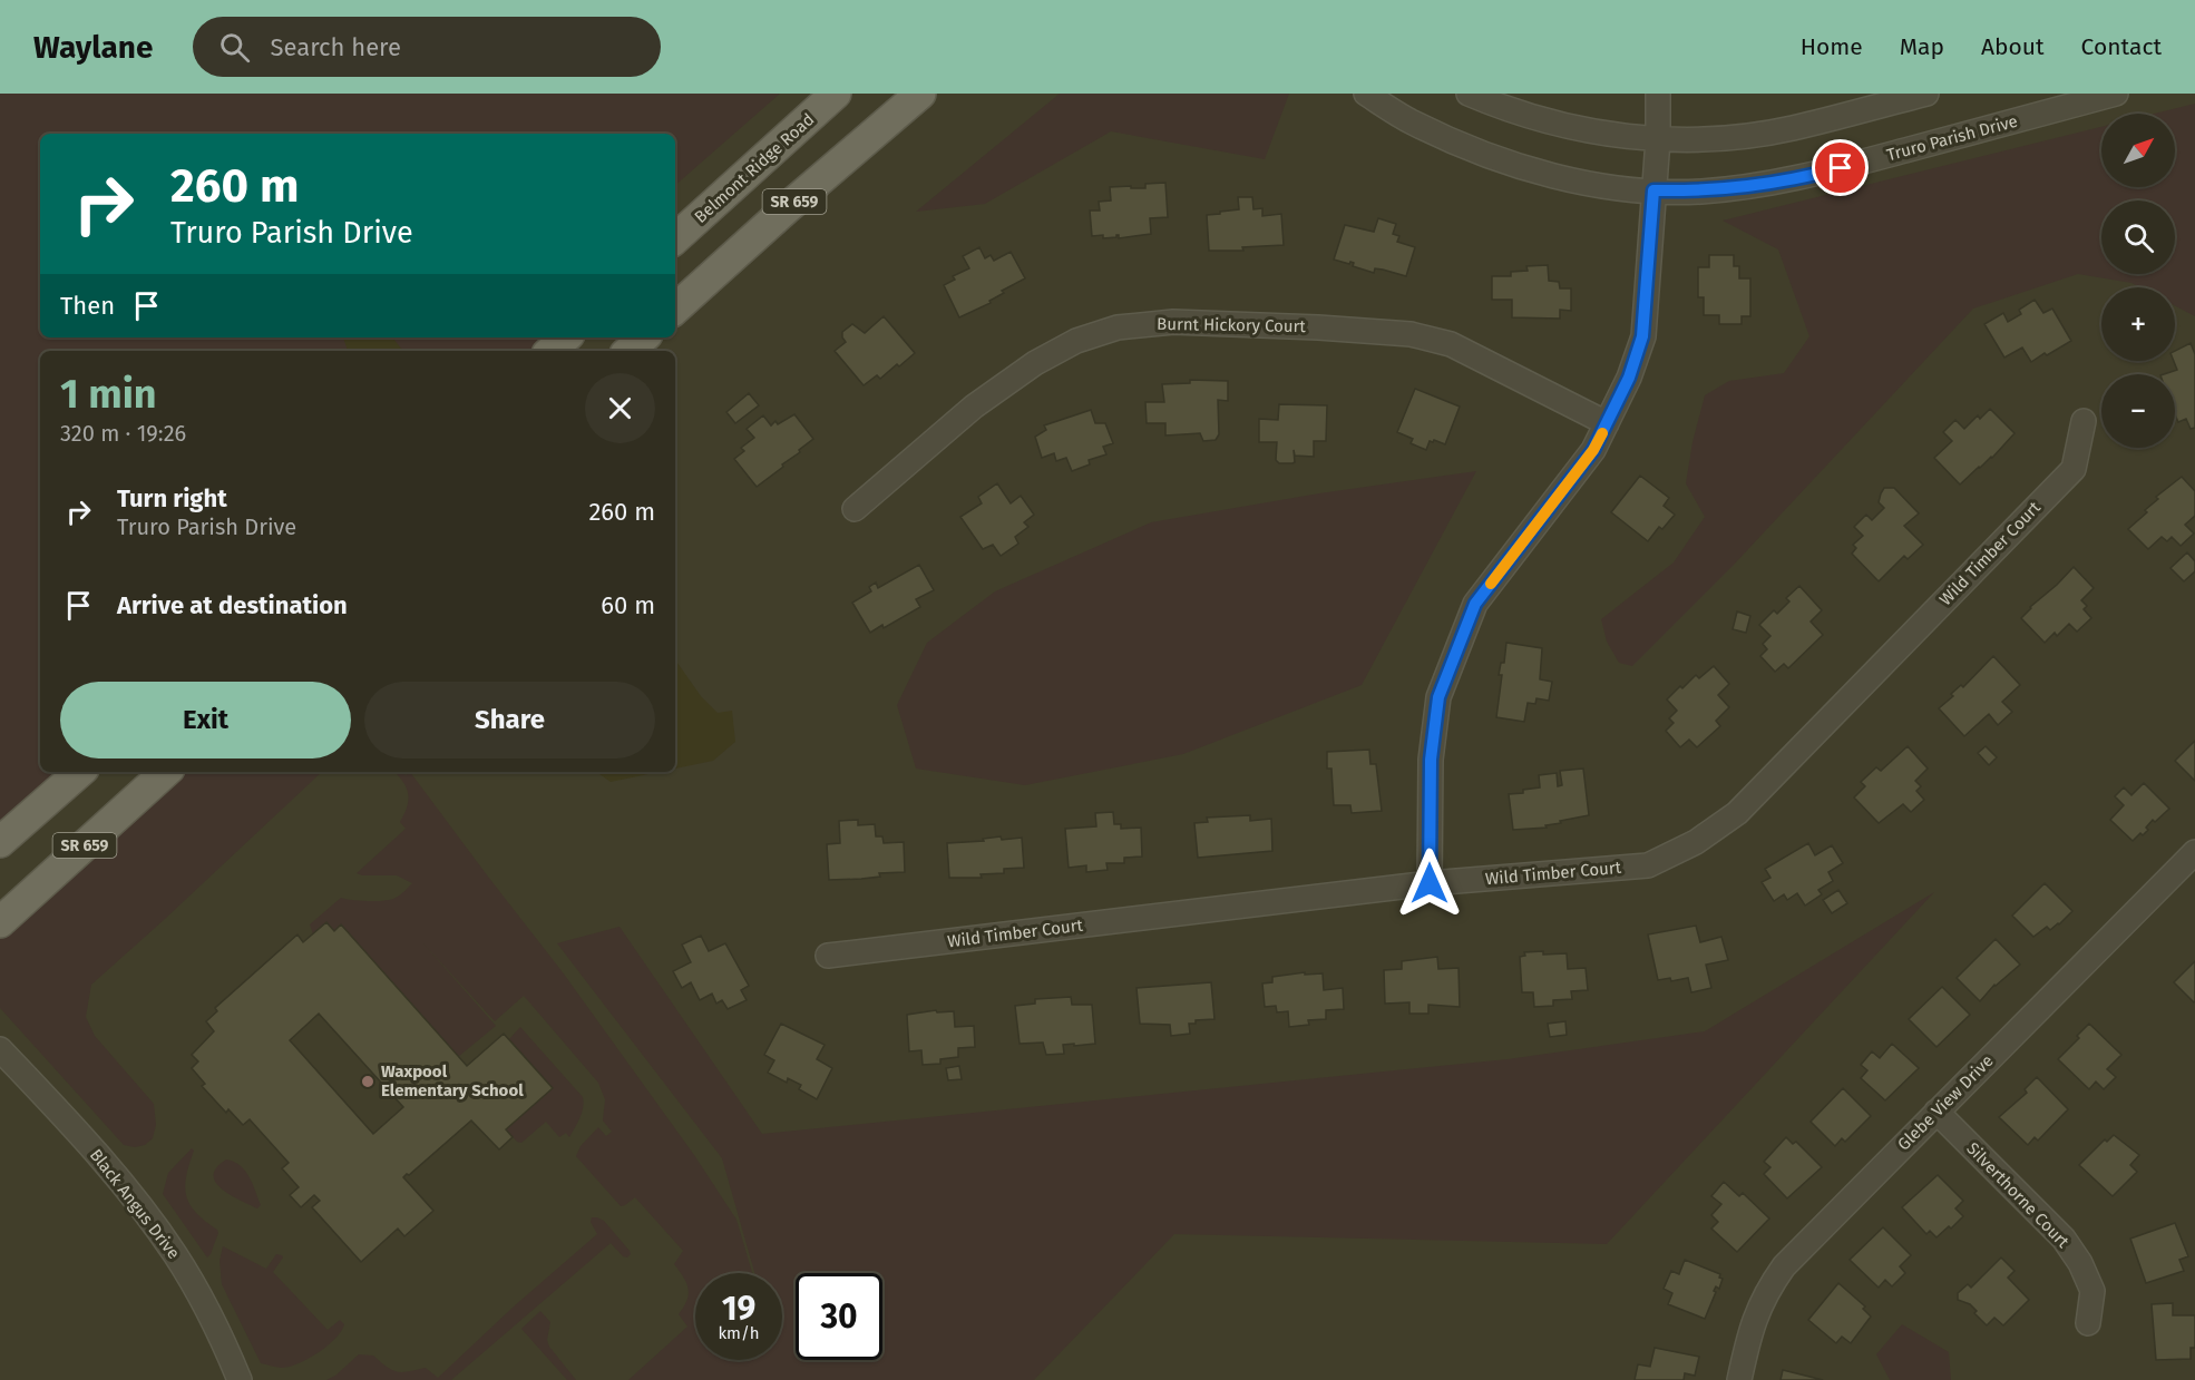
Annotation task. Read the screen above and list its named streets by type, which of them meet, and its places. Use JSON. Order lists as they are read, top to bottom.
{
  "streets": {
    "main road": ["Belmont Ridge Road", "SR 659"],
    "street": [
      "Truro Parish Drive",
      "Burnt Hickory Court",
      "Wild Timber Court",
      "Glebe View Drive",
      "Silverthorne Court",
      "Black Angus Drive"
    ]
  },
  "crossings": [
    ["Glebe View Drive", "Silverthorne Court"]
  ],
  "places": ["Waxpool Elementary School"],
  "north": "top right",
  "page": {
    "header": "Waylane",
    "search": "Search here",
    "nav": [
      "Home",
      "Map",
      "About",
      "Contact"
    ],
    "map_buttons": ["+", "−"],
    "turn": ["260 m", "Truro Parish Drive"],
    "then": "Then",
    "heading": ["1 min", "320 m · 19:26"],
    "list": [
      {
        "name": "Turn right",
        "note": "Truro Parish Drive",
        "value": "260 m"
      },
      {
        "name": "Arrive at destination",
        "value": "60 m"
      }
    ],
    "buttons": ["Exit", "Share"],
    "speed": "19 km/h",
    "limit": "30"
  }
}
